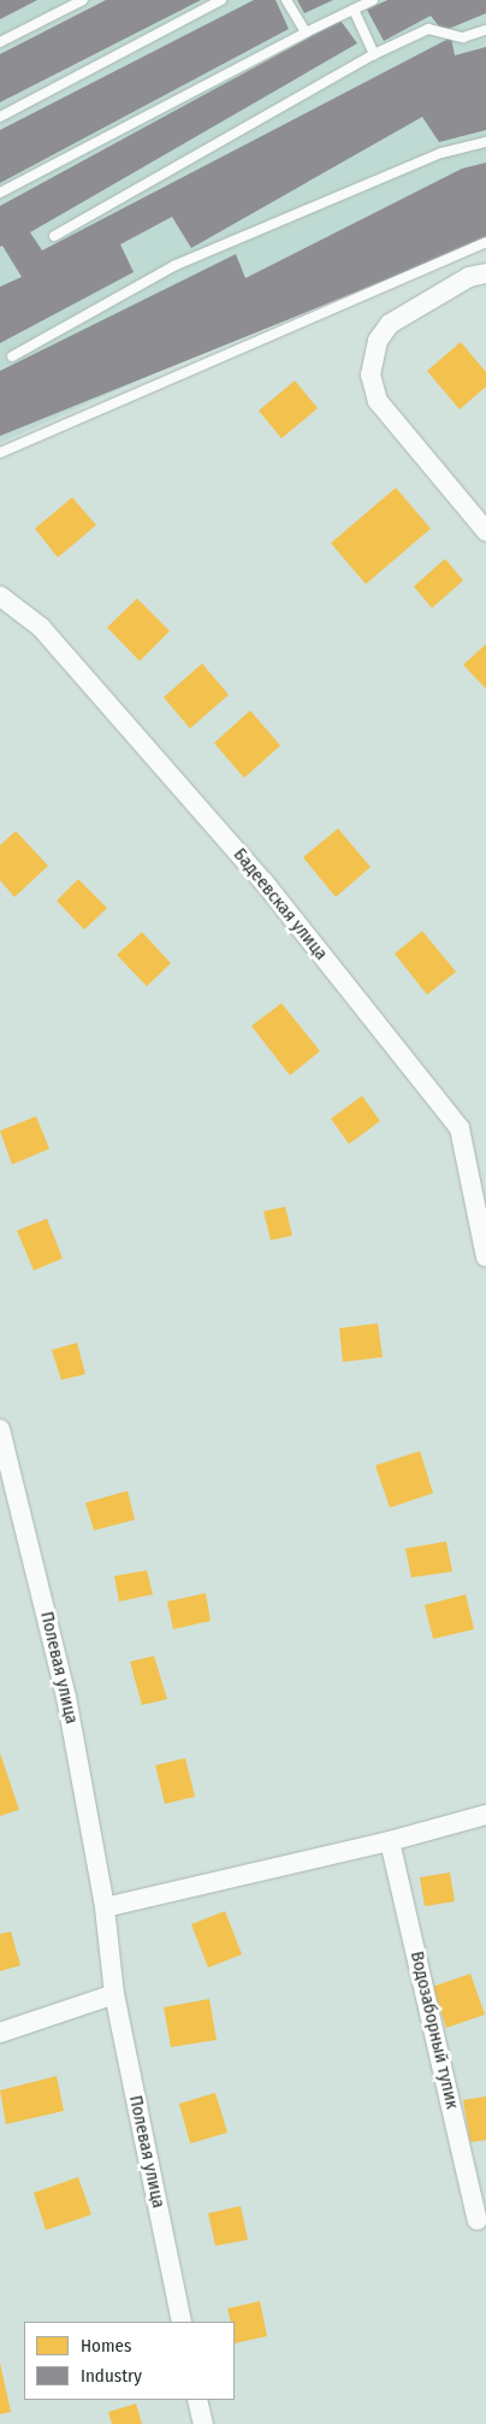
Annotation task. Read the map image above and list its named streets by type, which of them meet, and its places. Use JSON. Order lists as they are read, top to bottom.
{
  "streets": {
    "street": ["Бадеевская улица", "Полевая улица", "Водозаборный тупик"]
  },
  "legend": ["Homes", "Industry"]
}
